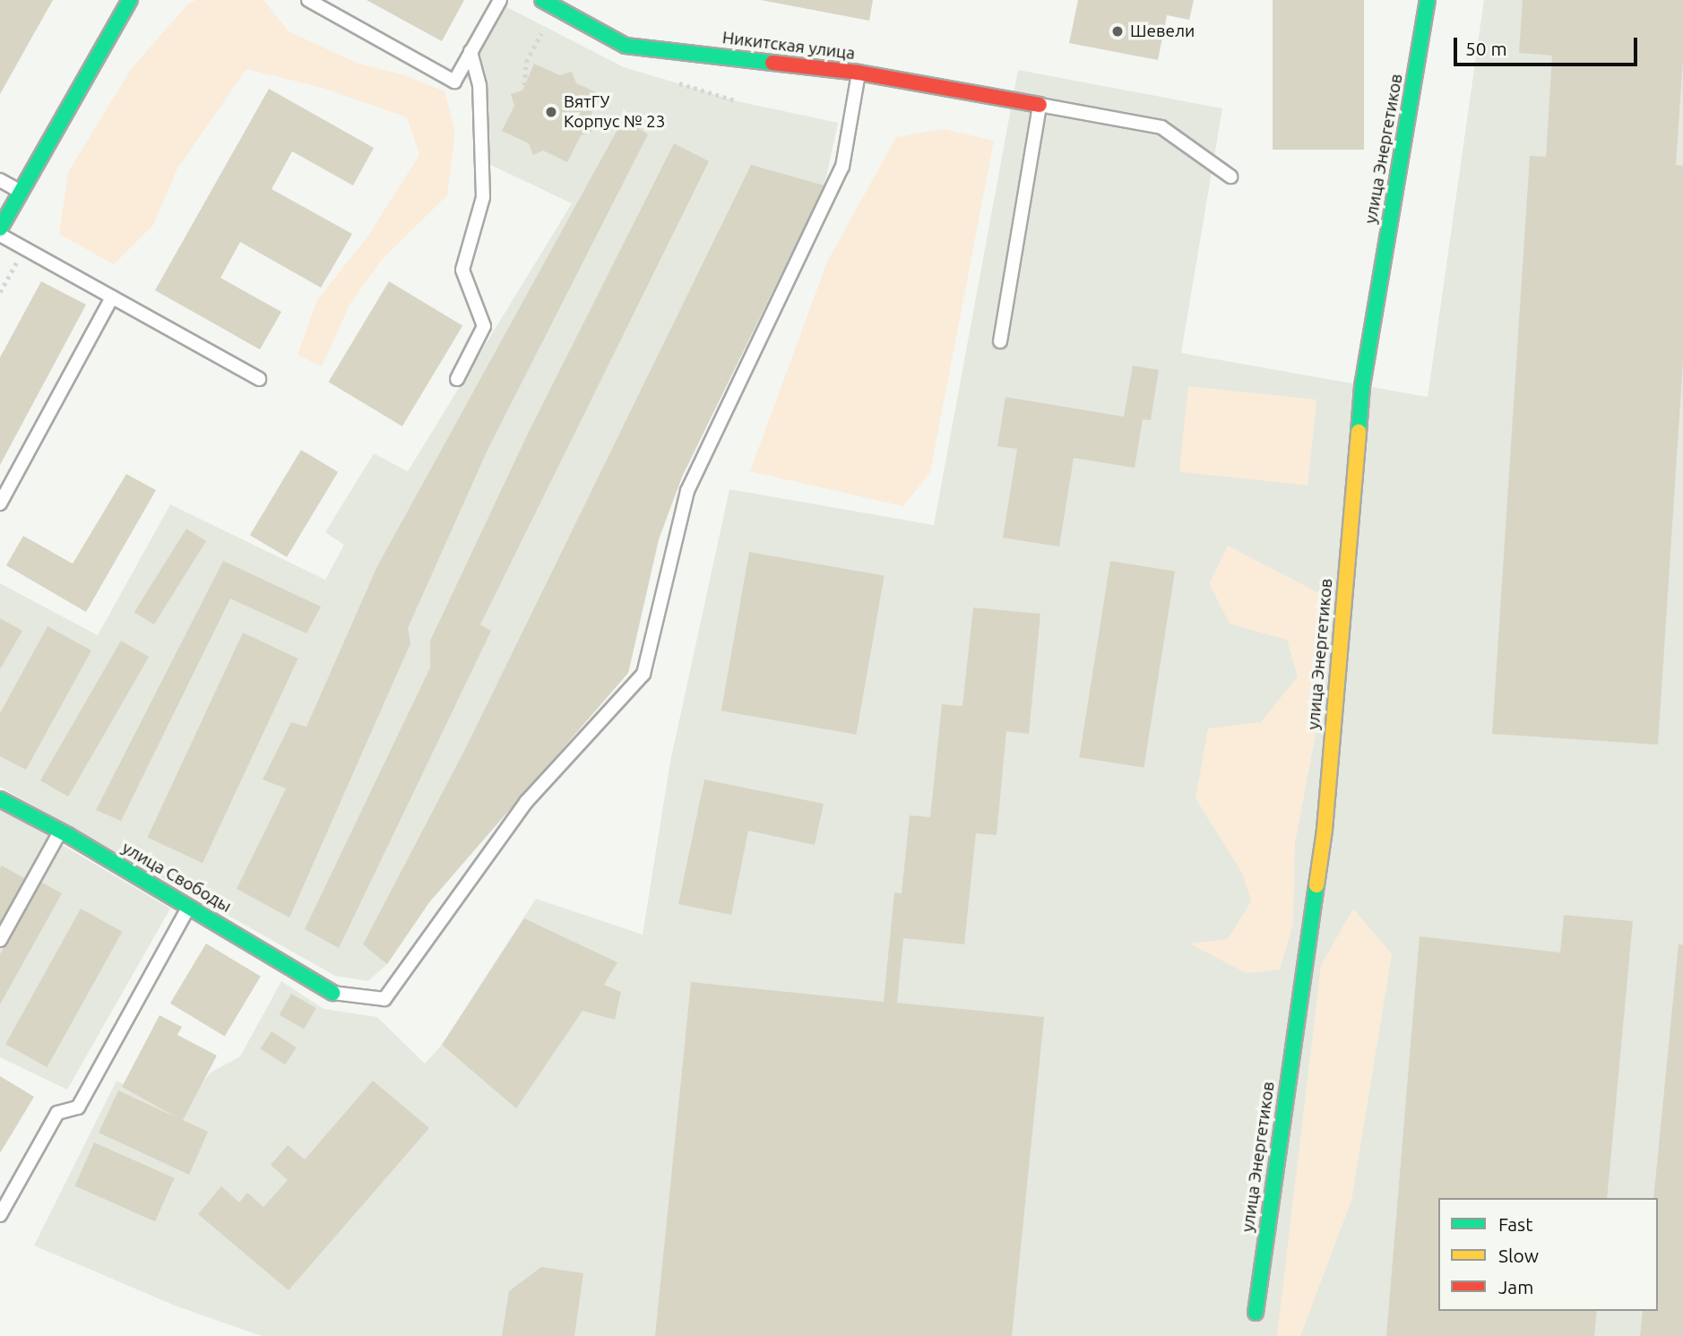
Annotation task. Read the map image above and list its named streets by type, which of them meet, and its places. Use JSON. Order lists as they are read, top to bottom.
{
  "streets": {
    "street": ["Никитская улица", "улица Энергетиков", "улица Свободы"]
  },
  "places": ["Шевели", "ВятГУ Корпус № 23"],
  "legend": ["Fast", "Slow", "Jam"],
  "scale_bar": "50 m"
}
